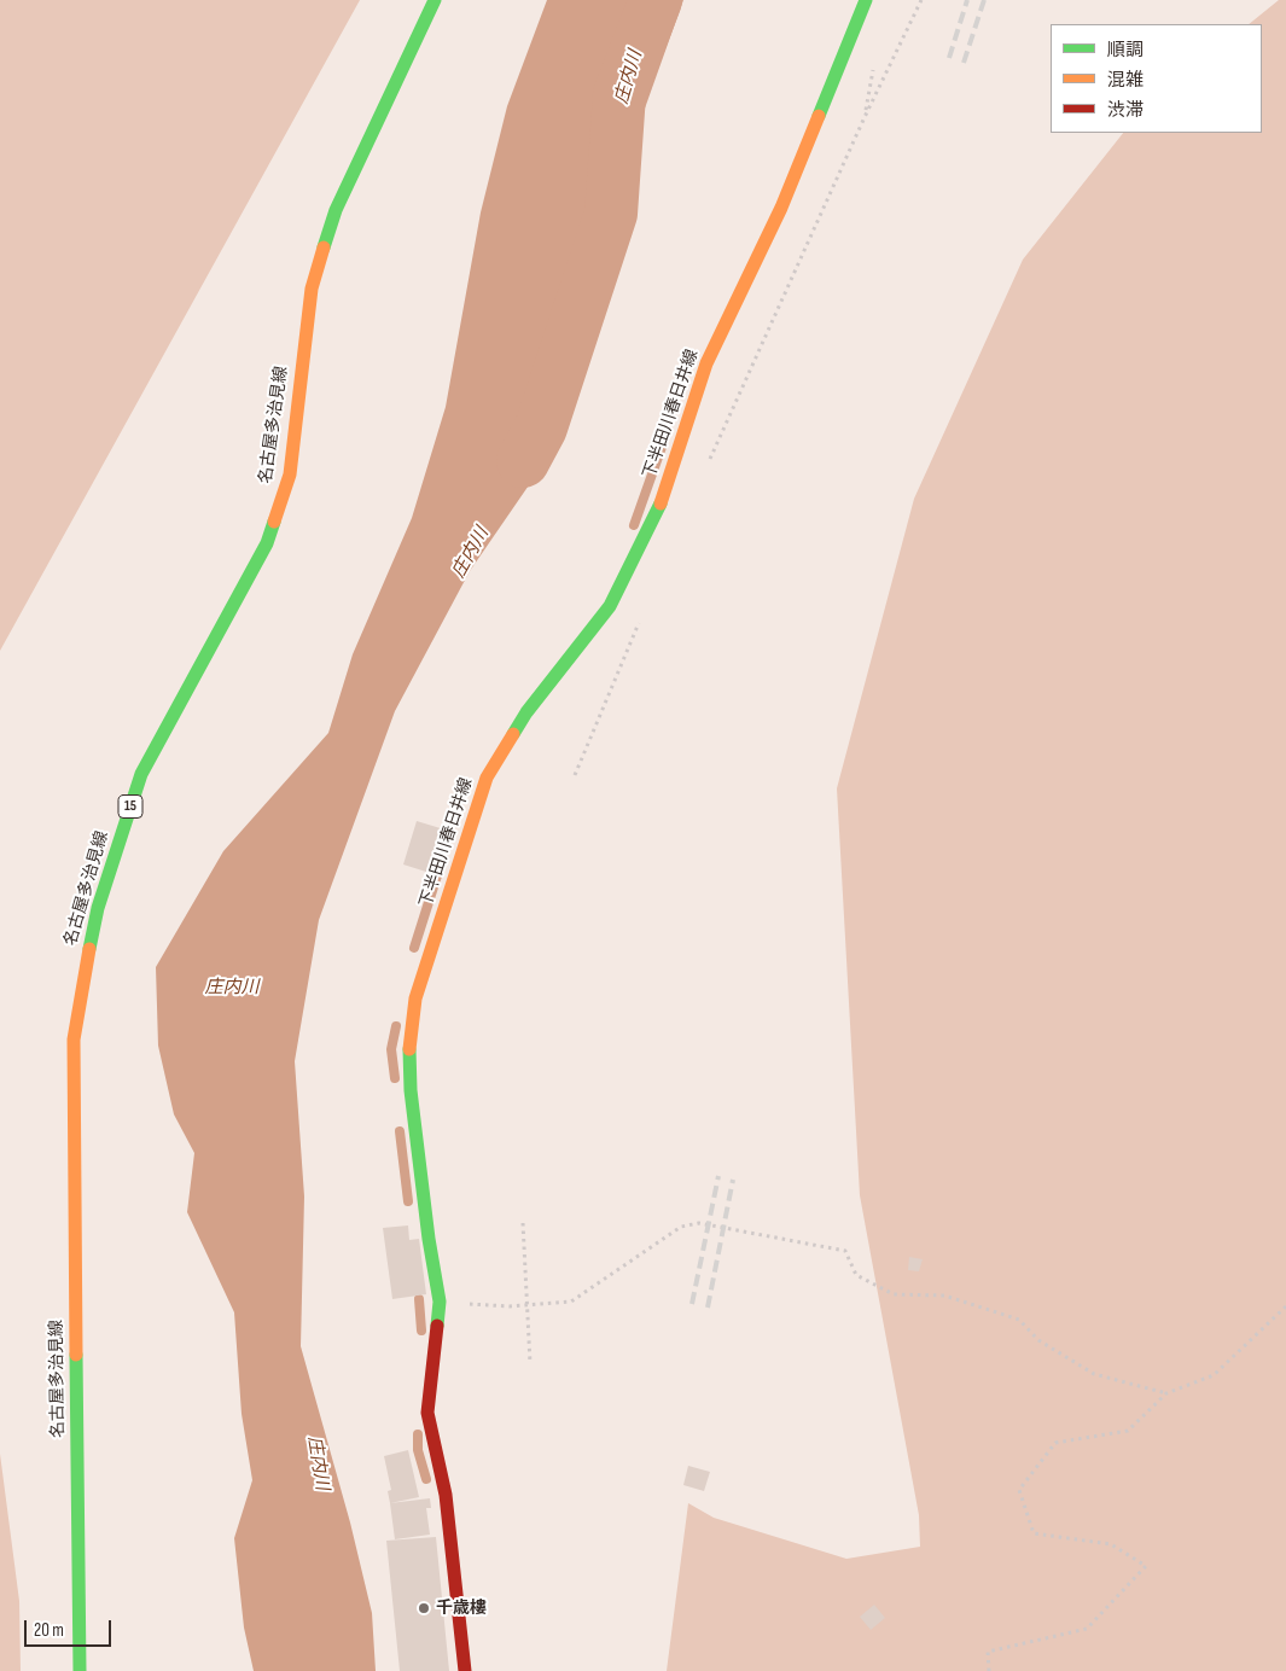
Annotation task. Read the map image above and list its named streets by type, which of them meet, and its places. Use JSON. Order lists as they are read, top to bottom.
{
  "streets": {
    "main road": ["下半田川春日井線", "名古屋多治見線", "15"]
  },
  "water": ["庄内川"],
  "places": ["千歳樓"],
  "legend": ["順調", "混雑", "渋滞"],
  "scale_bar": "20 m"
}
